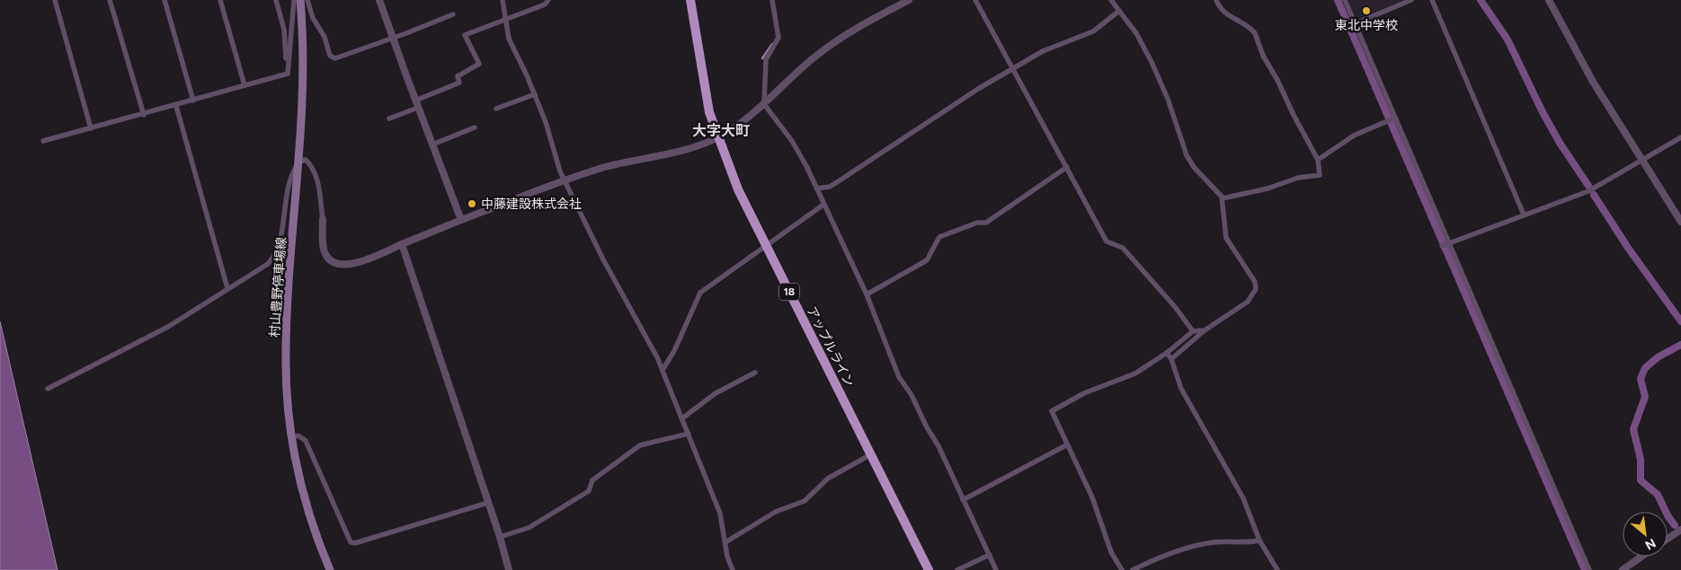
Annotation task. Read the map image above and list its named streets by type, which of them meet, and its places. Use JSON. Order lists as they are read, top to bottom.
{
  "streets": {
    "highway": ["18", "アップルライン"],
    "main road": ["村山豊野停車場線"]
  },
  "districts": ["大字大町"],
  "places": ["東北中学校", "中藤建設株式会社"],
  "north": "bottom right"
}
